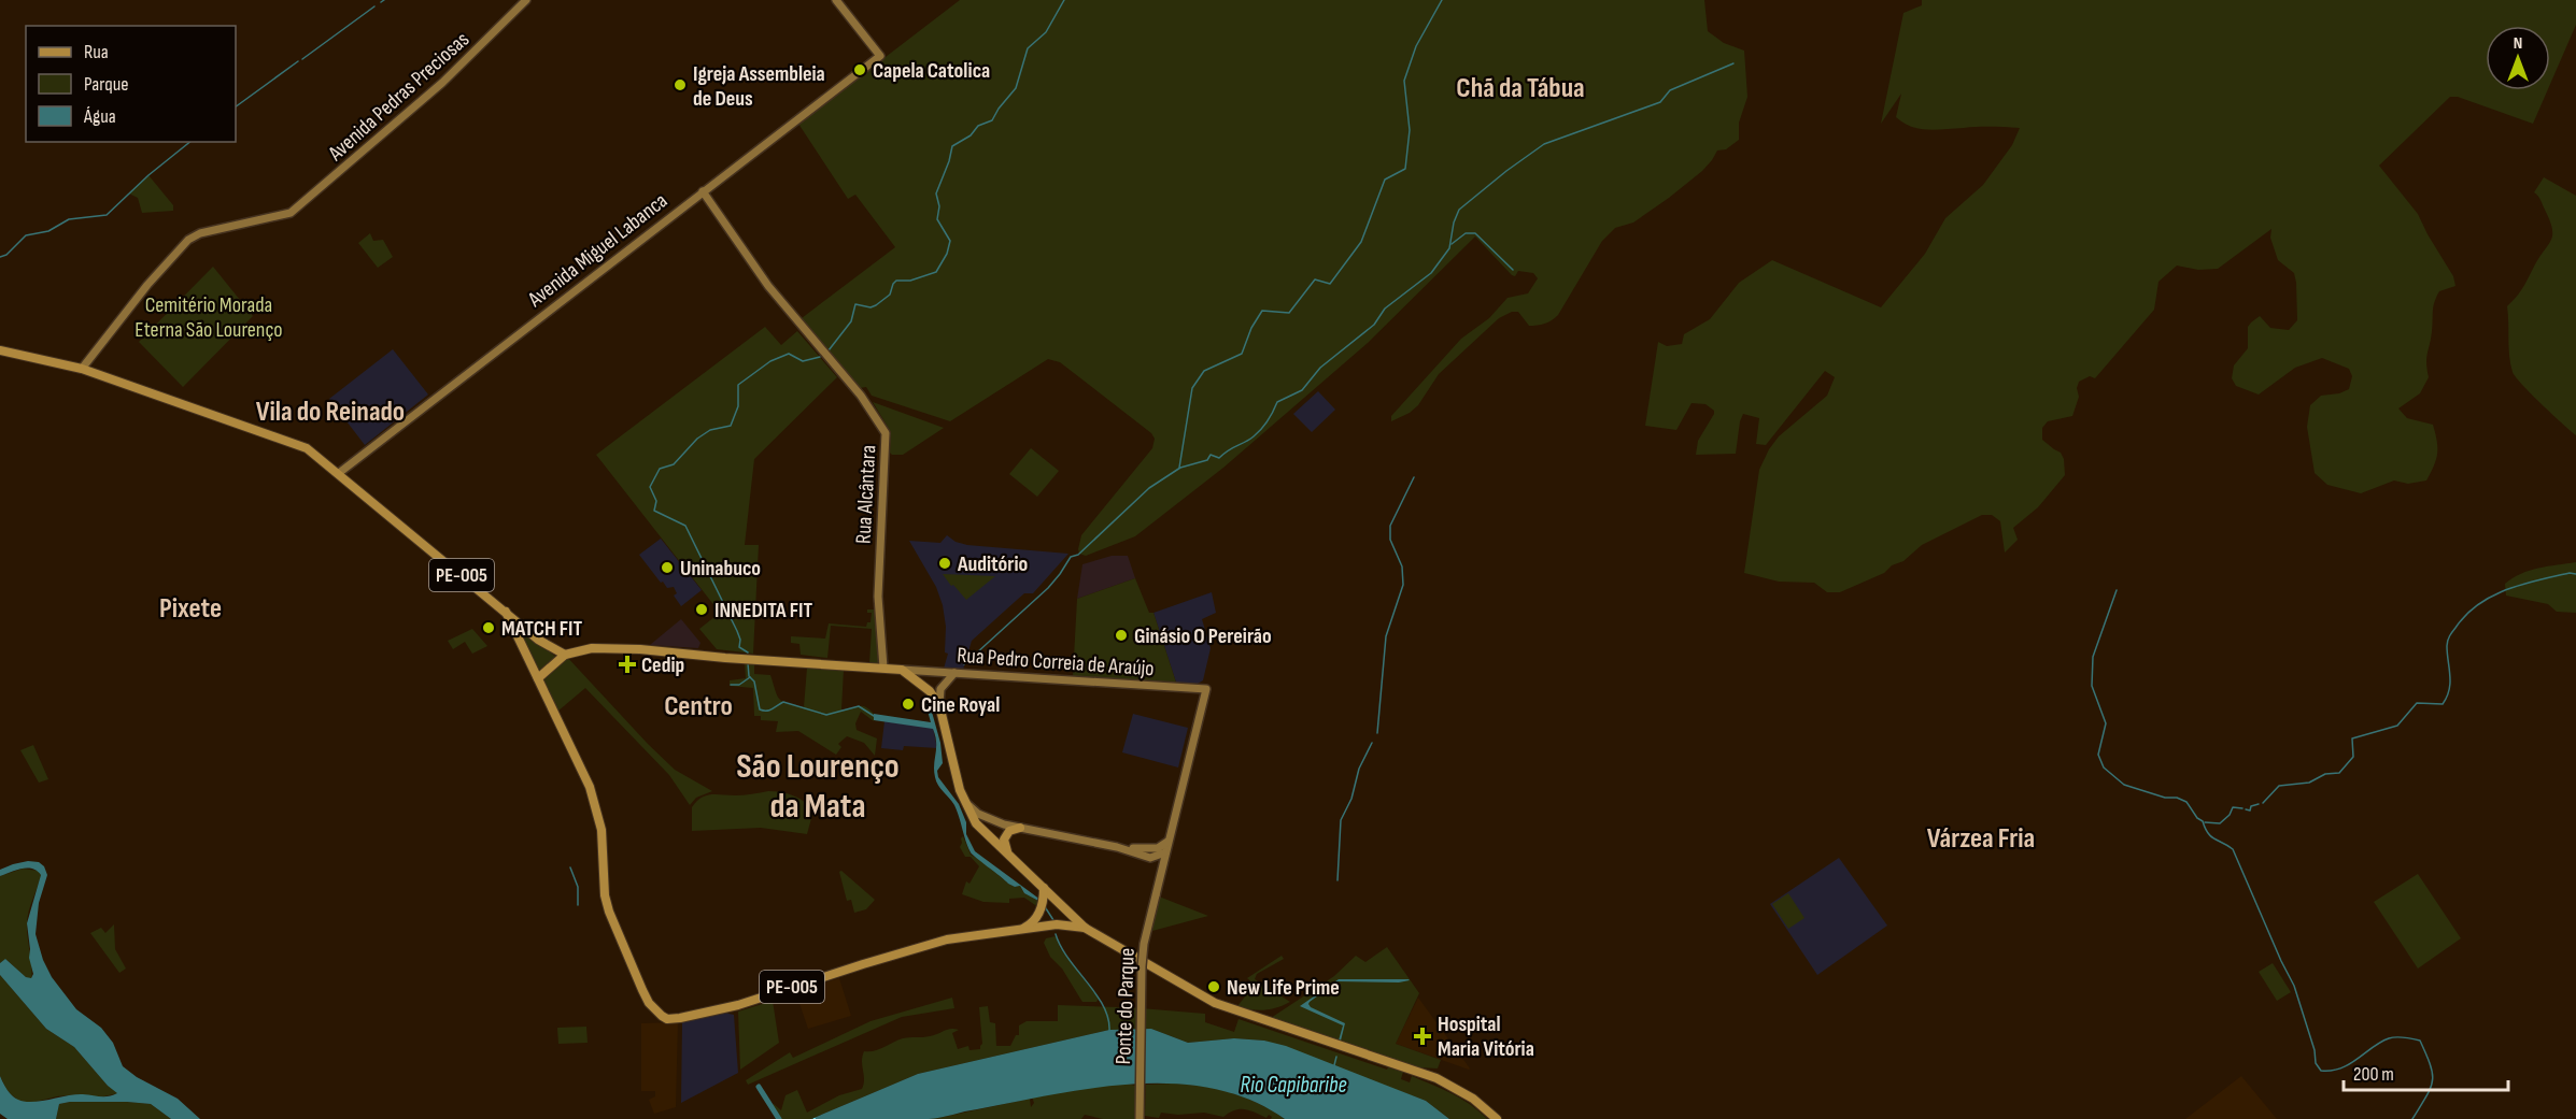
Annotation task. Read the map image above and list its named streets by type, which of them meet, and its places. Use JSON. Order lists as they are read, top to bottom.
{
  "streets": {
    "main road": ["PE-005"],
    "street": [
      "Avenida Pedras Preciosas",
      "Avenida Miguel Labanca",
      "Rua Alcântara",
      "Rua Pedro Correia de Araújo",
      "Ponte do Parque"
    ]
  },
  "crossings": [
    ["Avenida Pedras Preciosas", "PE-005"],
    ["Avenida Miguel Labanca", "Rua Alcântara"],
    ["Avenida Miguel Labanca", "PE-005"],
    ["PE-005", "Rua Pedro Correia de Araújo"],
    ["Rua Pedro Correia de Araújo", "Ponte do Parque"]
  ],
  "districts": [
    "Chã da Tábua",
    "Vila do Reinado",
    "Pixete",
    "Centro",
    "São Lourenço da Mata",
    "Várzea Fria"
  ],
  "water": ["Rio Capibaribe"],
  "parks": ["Cemitério Morada Eterna São Lourenço"],
  "places": {
    "other": [
      "Capela Catolica",
      "Igreja Assembleia de Deus",
      "Auditório",
      "Uninabuco",
      "INNEDITA FIT",
      "MATCH FIT",
      "Ginásio O Pereirão",
      "Cine Royal",
      "New Life Prime"
    ],
    "health": ["Cedip", "Hospital Maria Vitória"]
  },
  "legend": ["Rua", "Parque", "Água"],
  "scale_bar": "200 m",
  "north": "top"
}
